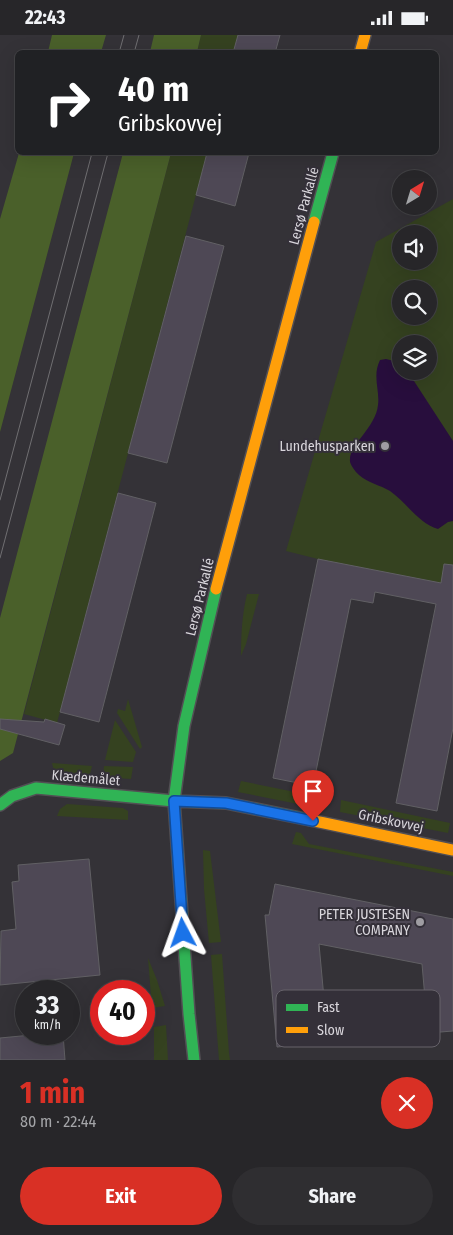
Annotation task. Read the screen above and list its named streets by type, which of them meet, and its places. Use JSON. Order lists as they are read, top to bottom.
{
  "streets": {
    "street": ["Lersø Parkallé", "Klædemålet", "Gribskovvej"]
  },
  "crossings": [
    ["Lersø Parkallé", "Klædemålet"],
    ["Lersø Parkallé", "Gribskovvej"],
    ["Klædemålet", "Gribskovvej"]
  ],
  "places": ["Lundehusparken", "PETER JUSTESEN COMPANY"],
  "legend": ["Fast", "Slow"],
  "north": "top right",
  "page": {
    "status": "22:43",
    "turn": ["40 m", "Gribskovvej"],
    "speed": "33 km/h",
    "limit": "40",
    "heading": ["1 min", "80 m · 22:44"],
    "buttons": ["Exit", "Share"]
  }
}
